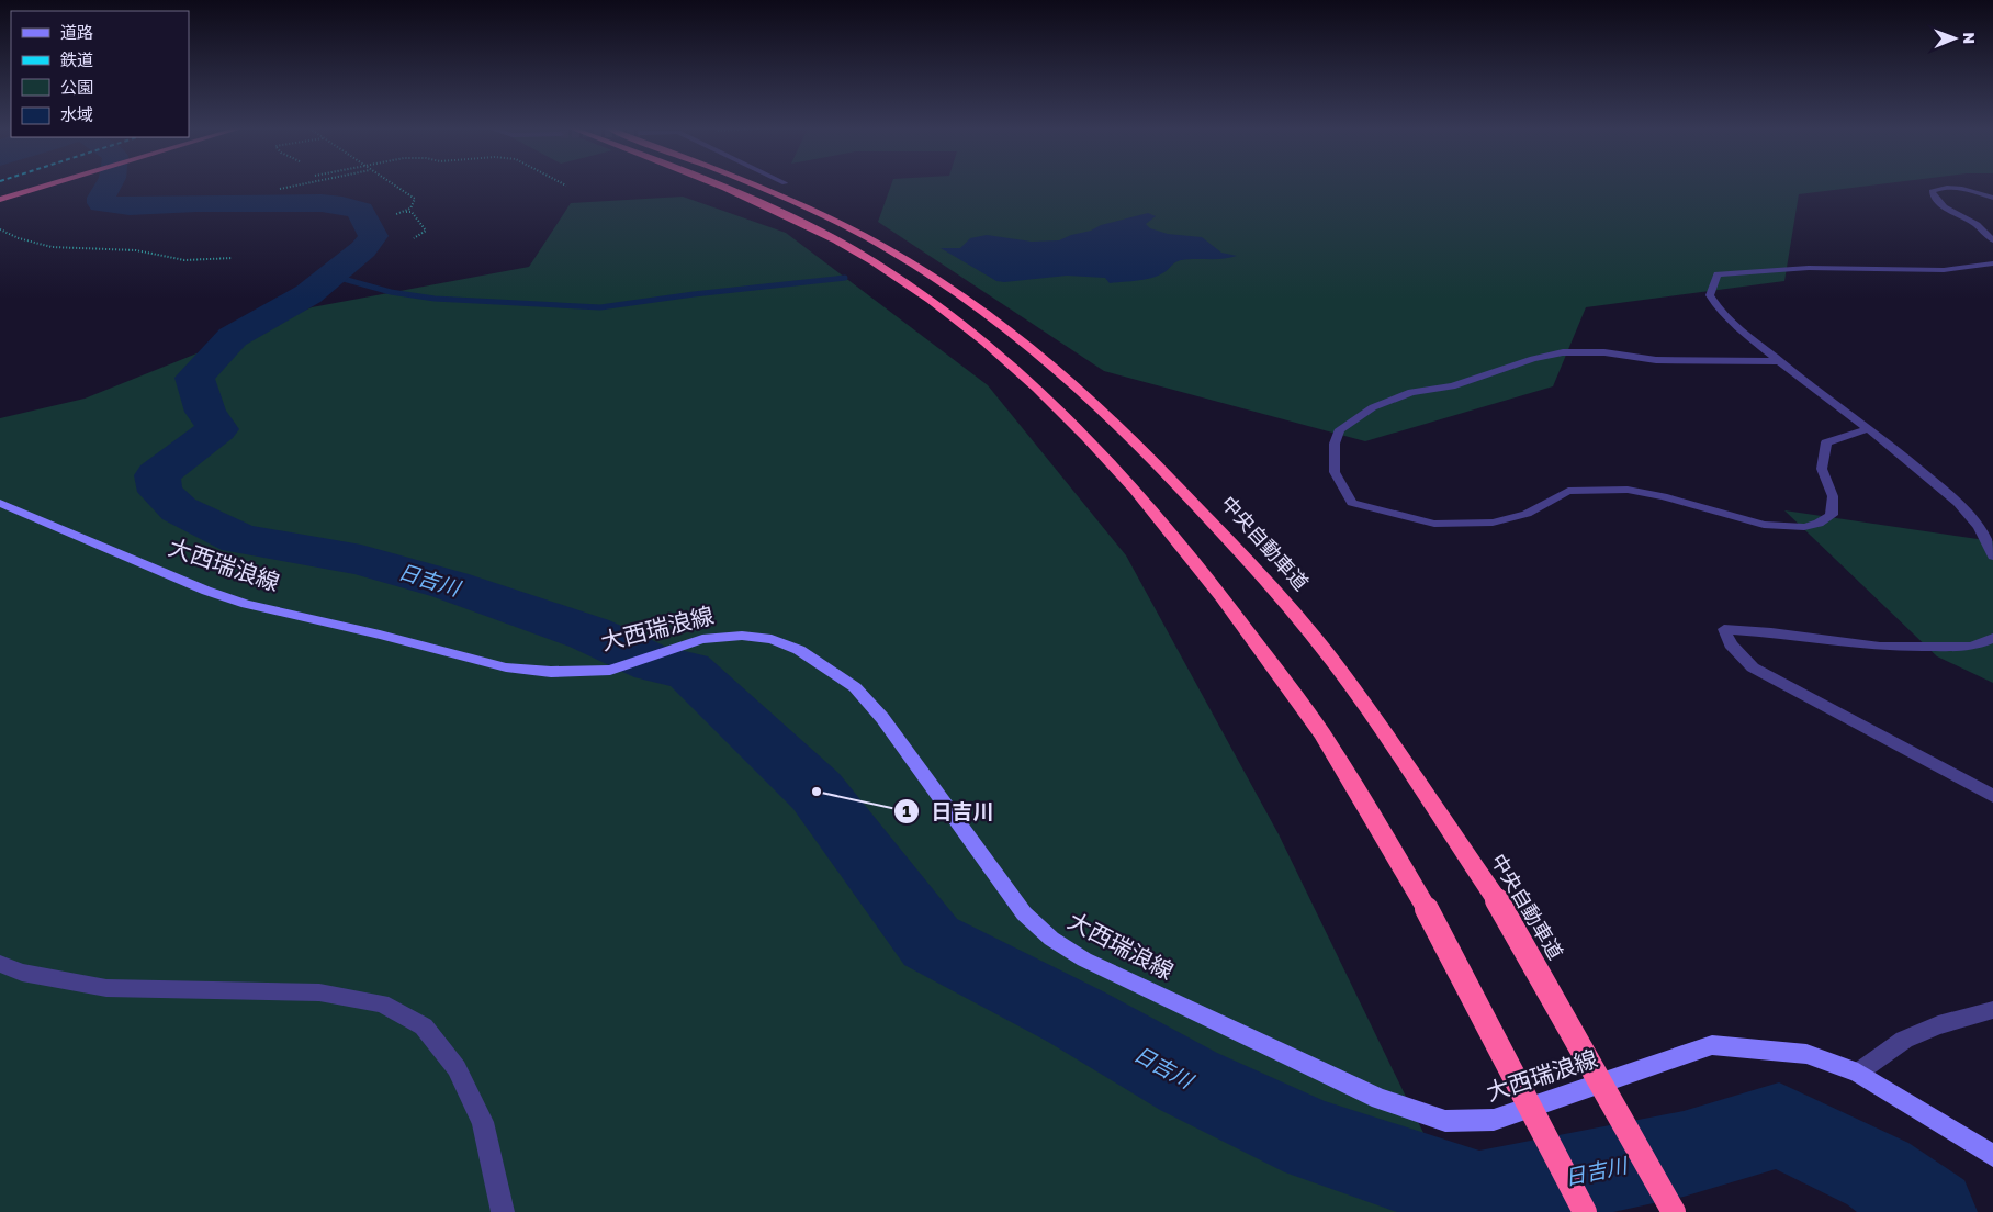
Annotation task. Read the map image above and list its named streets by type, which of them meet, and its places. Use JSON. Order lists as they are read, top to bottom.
{
  "streets": {
    "highway": ["中央自動車道"],
    "main road": ["大西瑞浪線"]
  },
  "water": ["日吉川"],
  "places": ["日吉川"],
  "legend": [
    "道路",
    "鉄道",
    "公園",
    "水域"
  ],
  "north": "right"
}
